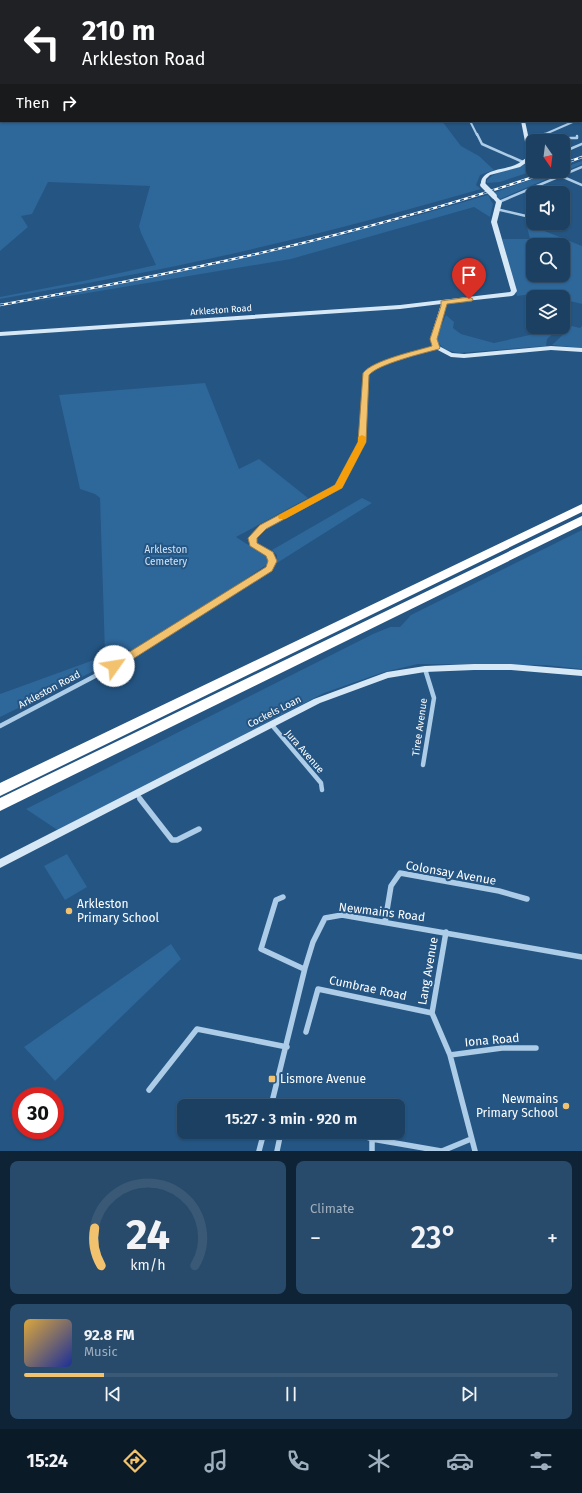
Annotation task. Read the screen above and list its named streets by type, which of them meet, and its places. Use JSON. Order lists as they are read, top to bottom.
{
  "streets": {
    "street": [
      "Arkleston Road",
      "Cockels Loan",
      "Tiree Avenue",
      "Jura Avenue",
      "Colonsay Avenue",
      "Newmains Road",
      "Lang Avenue",
      "Cumbrae Road",
      "Iona Road"
    ]
  },
  "crossings": [
    ["Cockels Loan", "Tiree Avenue"],
    ["Cockels Loan", "Jura Avenue"],
    ["Colonsay Avenue", "Newmains Road"],
    ["Newmains Road", "Lang Avenue"],
    ["Lang Avenue", "Cumbrae Road"],
    ["Lang Avenue", "Iona Road"]
  ],
  "parks": ["Arkleston Cemetery"],
  "places": {
    "other": ["Arkleston Primary School", "Newmains Primary School"],
    "transit": ["Lismore Avenue"]
  },
  "north": "bottom",
  "page": {
    "turn": ["210 m", "Arkleston Road"],
    "then": "Then",
    "limit": "30",
    "trip": "15:27 · 3 min · 920 m",
    "tile": "Climate",
    "heat": ["−", "23°", "+"],
    "song": ["92.8 FM", "Music"],
    "tabs": "15:24",
    "gauge": ["24", "km/h"]
  }
}
